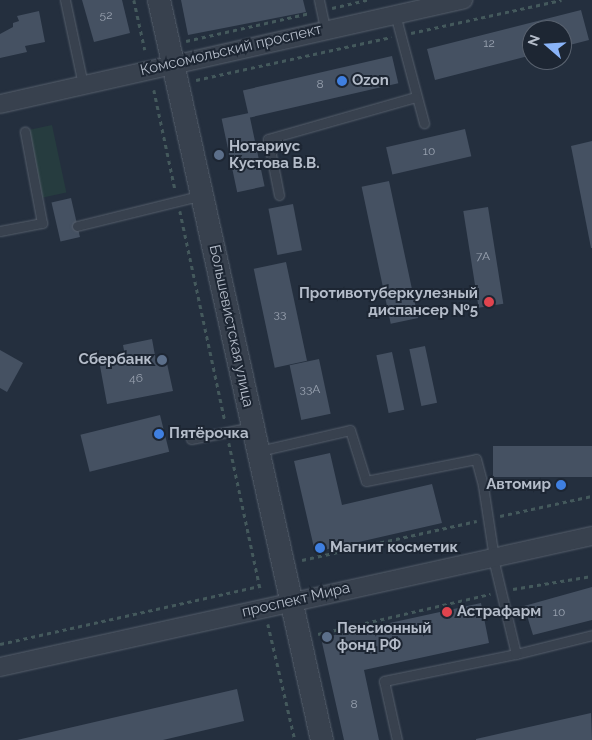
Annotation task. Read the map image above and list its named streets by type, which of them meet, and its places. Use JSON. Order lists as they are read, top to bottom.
{
  "streets": {
    "street": ["Комсомольский проспект", "Большевистская улица", "проспект Мира"]
  },
  "crossings": [
    ["Комсомольский проспект", "Большевистская улица"],
    ["Большевистская улица", "проспект Мира"]
  ],
  "places": [
    "Ozon",
    "Нотариус Кустова В.В.",
    "Противотуберкулезный диспансер №5",
    "Сбербанк",
    "Пятёрочка",
    "Автомир",
    "Магнит косметик",
    "Астрафарм",
    "Пенсионный фонд РФ"
  ],
  "house_numbers": [
    "52",
    "12",
    "8",
    "10",
    "7А",
    "33",
    "46",
    "33А",
    "10",
    "8"
  ],
  "north": "left"
}
